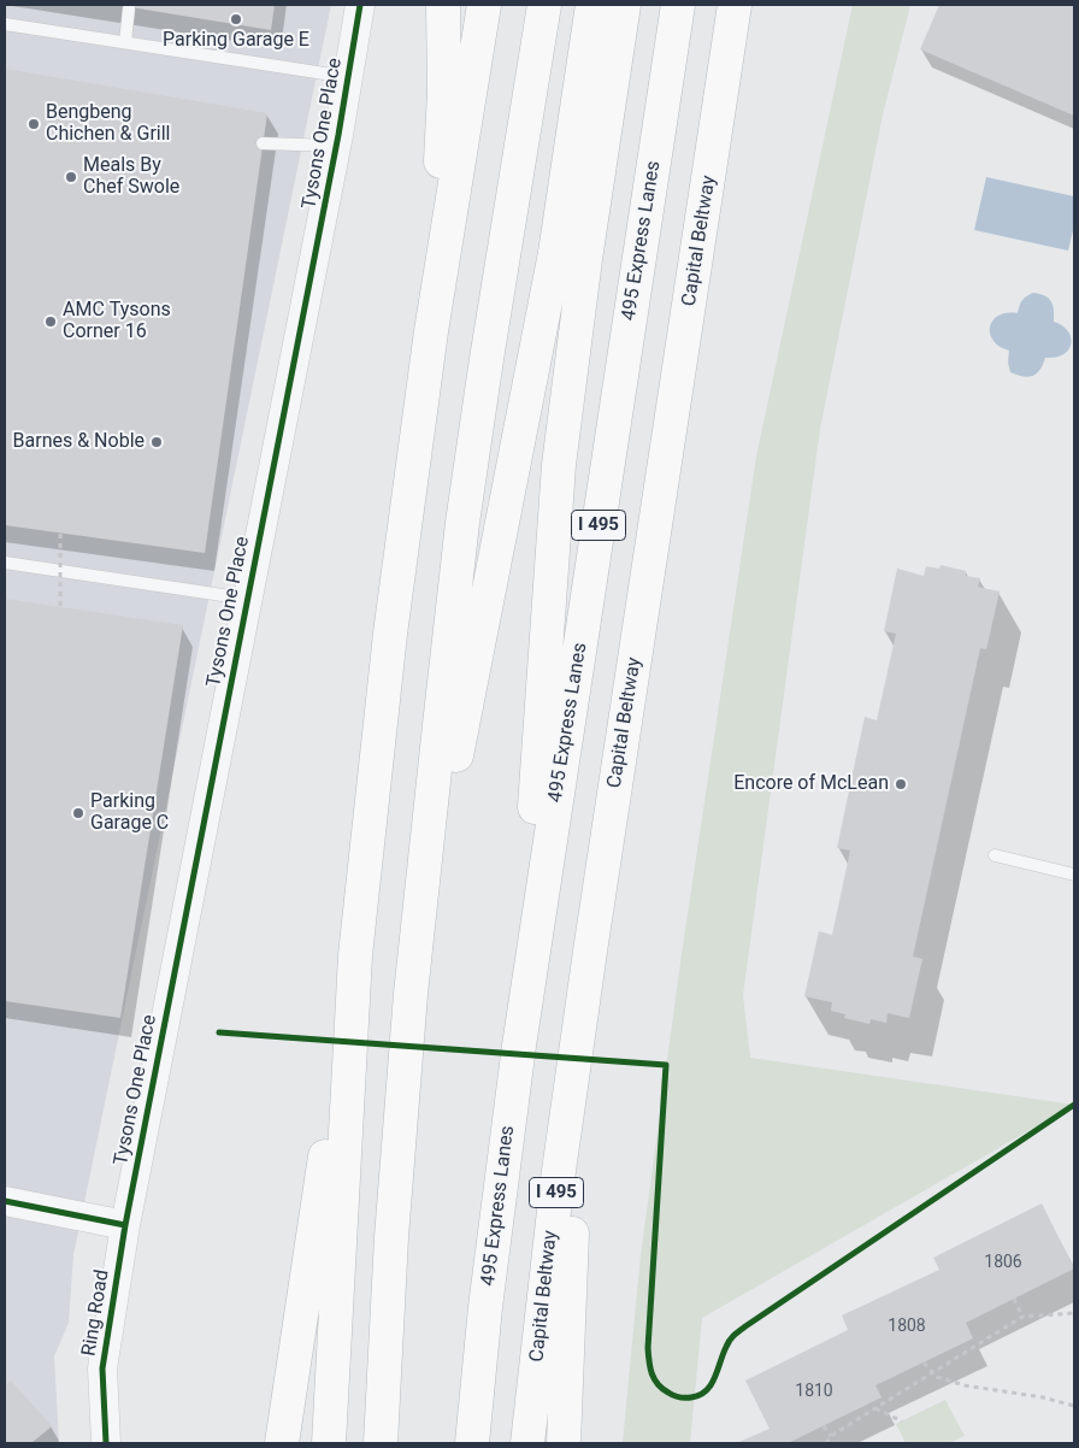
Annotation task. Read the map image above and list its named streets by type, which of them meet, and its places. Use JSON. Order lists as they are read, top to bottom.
{
  "streets": {
    "highway": ["495 Express Lanes", "Capital Beltway", "I 495"],
    "street": ["Tysons One Place", "Ring Road"]
  },
  "crossings": [
    ["Tysons One Place", "Ring Road"]
  ],
  "places": [
    "Parking Garage E",
    "Bengbeng Chichen & Grill",
    "Meals By Chef Swole",
    "AMC Tysons Corner 16",
    "Barnes & Noble",
    "Encore of McLean",
    "Parking Garage C"
  ],
  "house_numbers": ["1806", "1808", "1810"]
}
